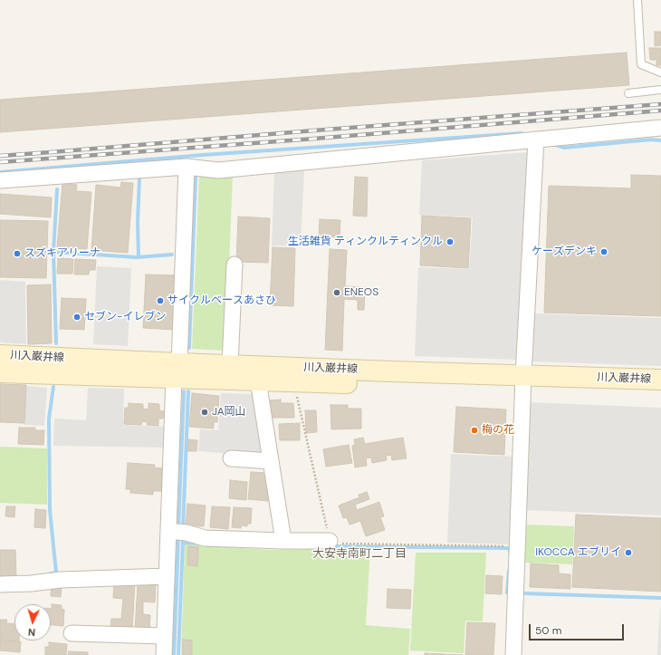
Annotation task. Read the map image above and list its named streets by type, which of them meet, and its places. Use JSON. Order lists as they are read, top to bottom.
{
  "streets": {
    "main road": ["川入巌井線"]
  },
  "districts": ["大安寺南町二丁目"],
  "places": [
    "生活雑貨 ティンクルティンクル",
    "ケーズデンキ",
    "スズキアリーナ",
    "ENEOS",
    "サイクルベースあさひ",
    "セブン-イレブン",
    "JA岡山",
    "梅の花",
    "IKOCCA エブリイ"
  ],
  "scale_bar": "50 m",
  "north": "bottom"
}
